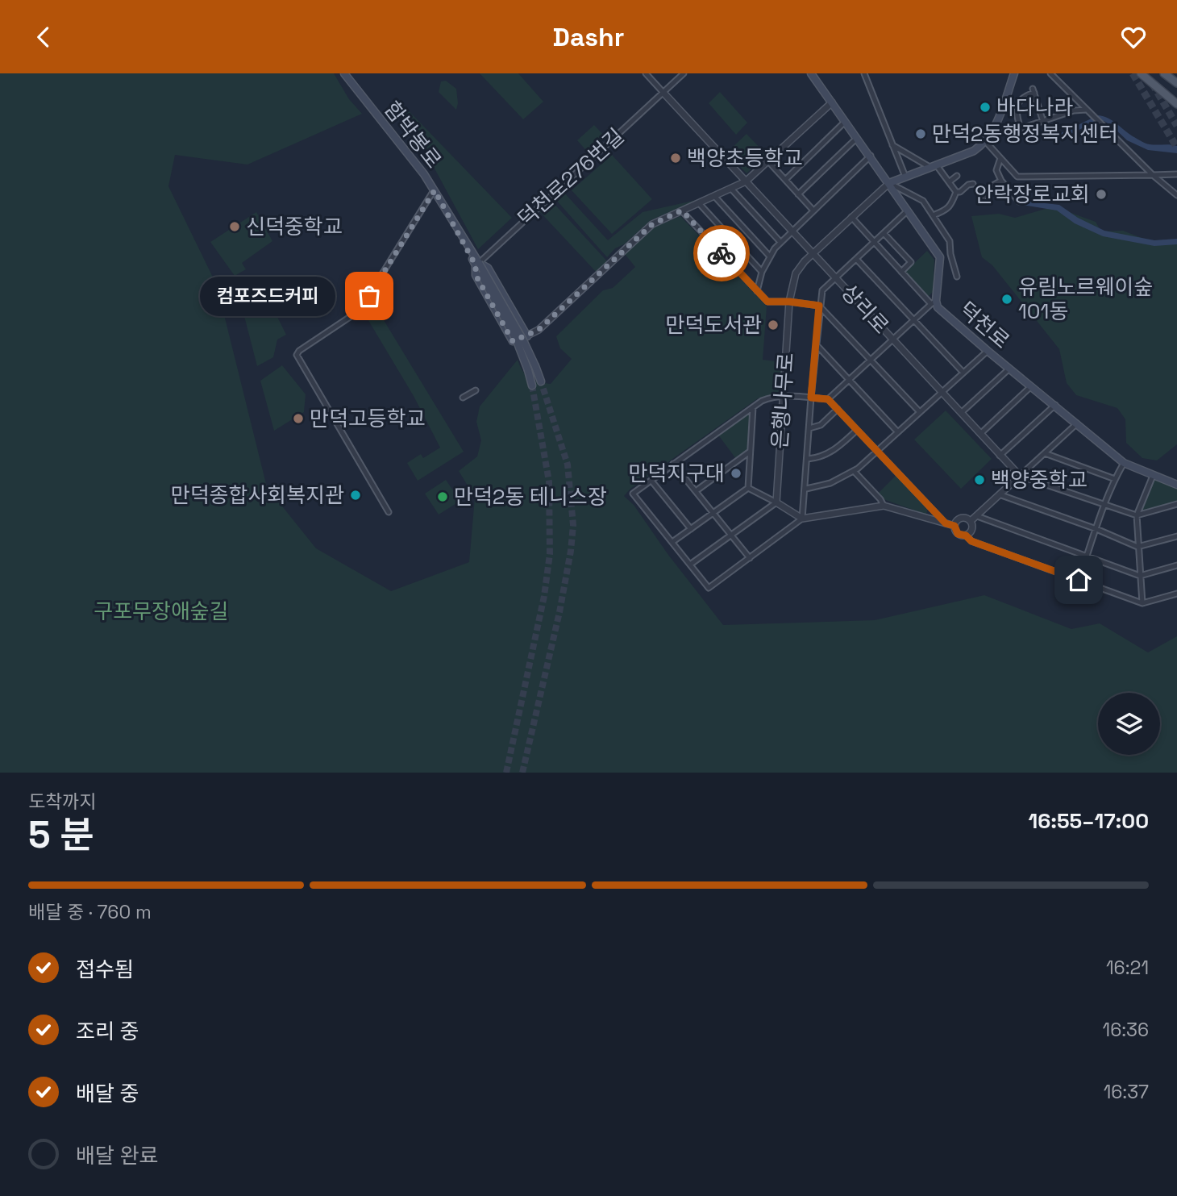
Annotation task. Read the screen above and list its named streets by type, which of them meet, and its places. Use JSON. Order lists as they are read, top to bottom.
{
  "streets": {
    "main road": ["함박봉로", "덕천로"],
    "street": ["덕천로276번길", "상리로", "은행나무로"]
  },
  "crossings": [
    ["함박봉로", "덕천로276번길"],
    ["덕천로276번길", "상리로"],
    ["상리로", "은행나무로"],
    ["덕천로", "은행나무로"]
  ],
  "parks": ["구포무장애숲길"],
  "places": [
    "바다나라",
    "만덕2동행정복지센터",
    "백양초등학교",
    "안락장로교회",
    "신덕중학교",
    "컴포즈드커피",
    "유림노르웨이숲 101동",
    "만덕도서관",
    "만덕고등학교",
    "만덕지구대",
    "백양중학교",
    "만덕종합사회복지관",
    "만덕2동 테니스장"
  ],
  "page": {
    "header": "Dashr",
    "bubble": "컴포즈드커피",
    "heading": ["5 분", "도착까지", "16:55–17:00"],
    "bar": "배달 중 · 760 m",
    "list": [
      ["접수됨", "16:21"],
      ["조리 중", "16:36"],
      ["배달 중", "16:37"],
      "배달 완료"
    ]
  }
}
